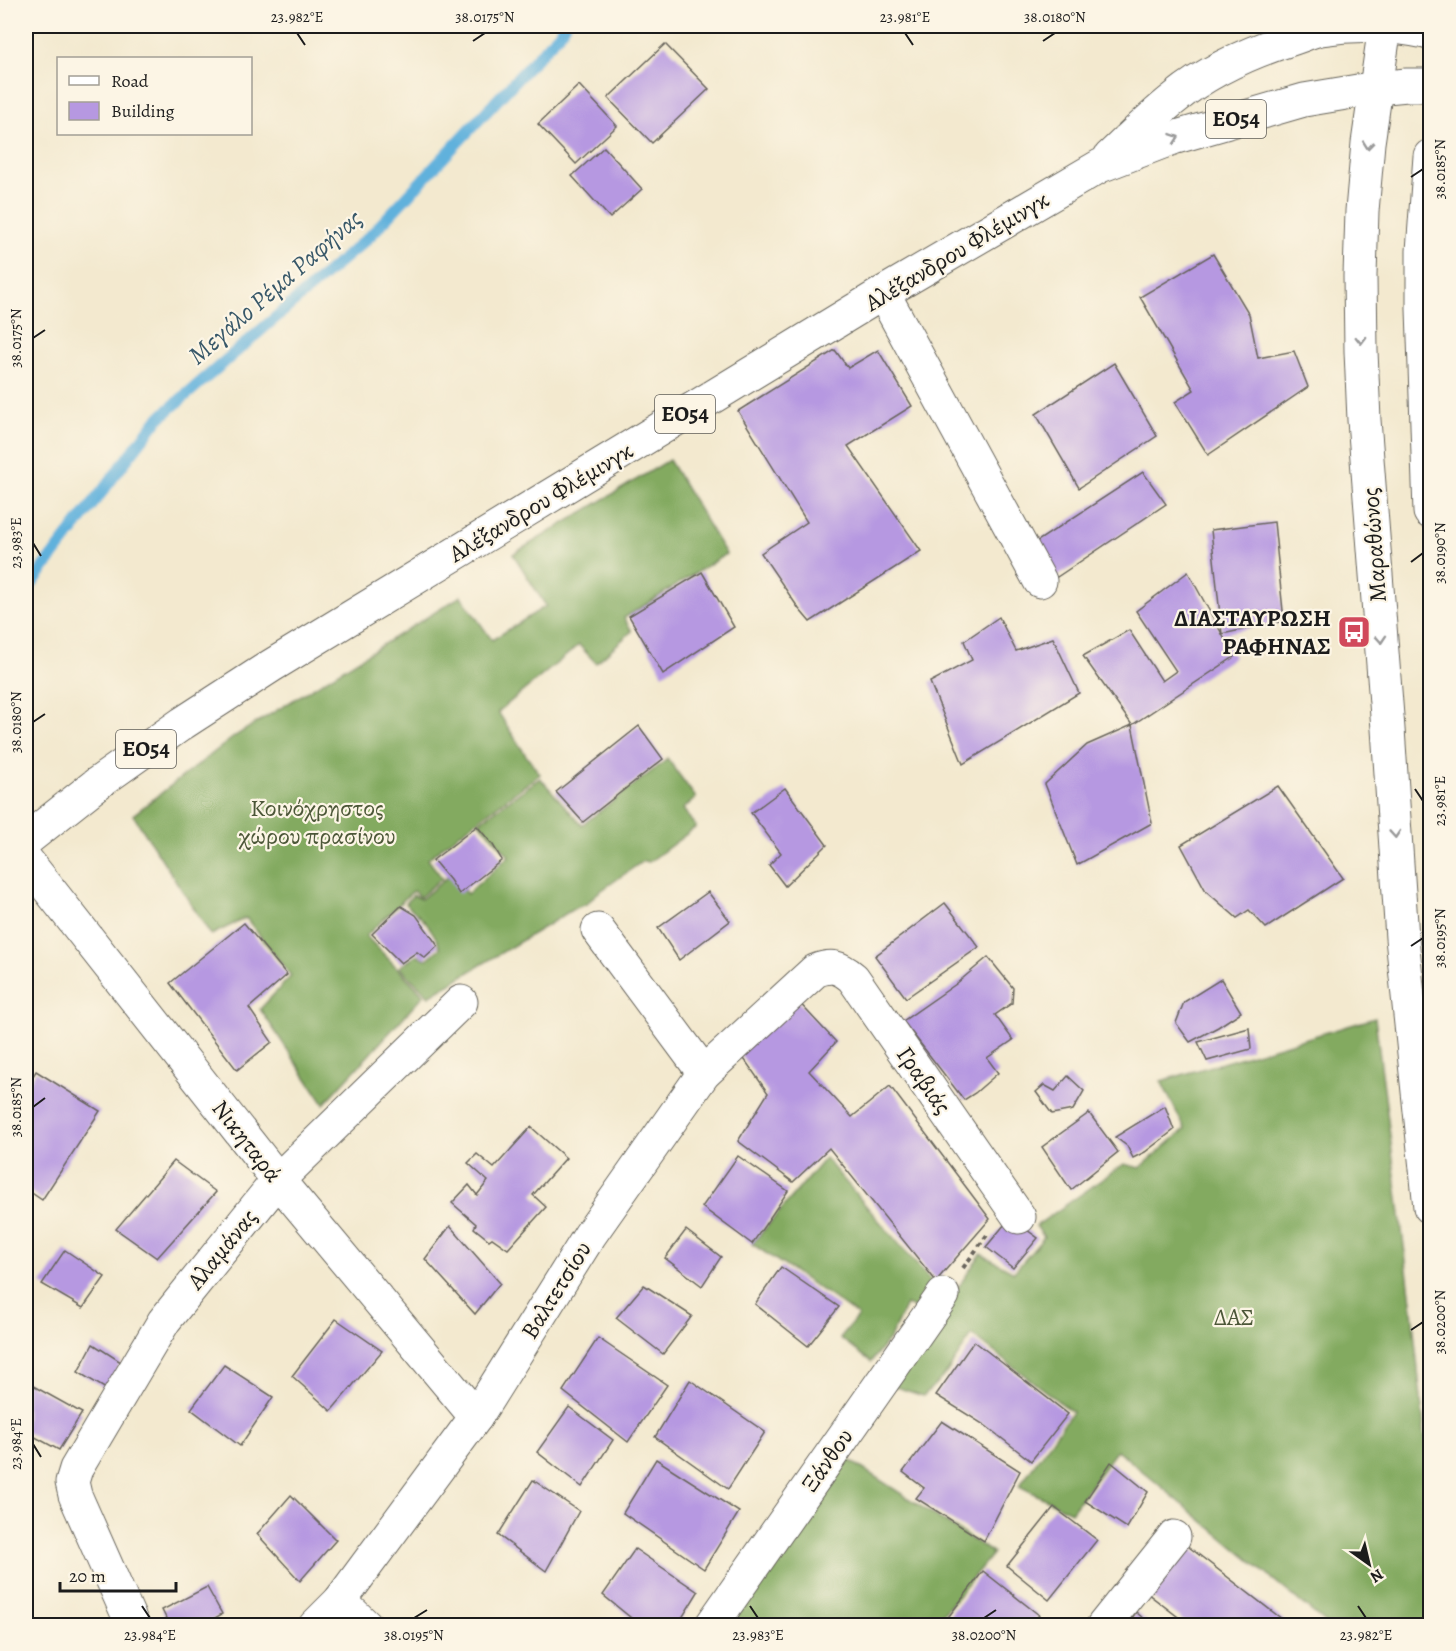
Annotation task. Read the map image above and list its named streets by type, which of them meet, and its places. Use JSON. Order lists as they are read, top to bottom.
{
  "streets": {
    "street": [
      "ΕΟ54",
      "Αλέξανδρου Φλέμινγκ",
      "Μαραθώνος",
      "Γραβιάς",
      "Νικηταρά",
      "Αλαμάνας",
      "Βαλτετσίου",
      "Ξάνθου"
    ]
  },
  "crossings": [
    ["ΕΟ54", "Αλέξανδρου Φλέμινγκ"],
    ["Αλέξανδρου Φλέμινγκ", "Μαραθώνος"],
    ["Γραβιάς", "Βαλτετσίου"],
    ["Νικηταρά", "Αλαμάνας"],
    ["Νικηταρά", "Βαλτετσίου"]
  ],
  "one_way": ["Μαραθώνος"],
  "water": ["Μεγάλο Ρέμα Ραφήνας"],
  "parks": ["Κοινόχρηστος χώρου πρασίνου", "ΔΑΣ"],
  "places": {
    "bus stop": ["ΔΙΑΣΤΑΥΡΩΣΗ ΡΑΦΗΝΑΣ"]
  },
  "legend": ["Road", "Building"],
  "scale_bar": "20 m",
  "north": "bottom right",
  "coordinates": [
    "23.982°E",
    "38.0175°N",
    "23.981°E",
    "38.0180°N",
    "38.0185°N",
    "23.983°E",
    "38.0190°N",
    "38.0195°N",
    "38.0200°N",
    "23.984°E"
  ]
}
